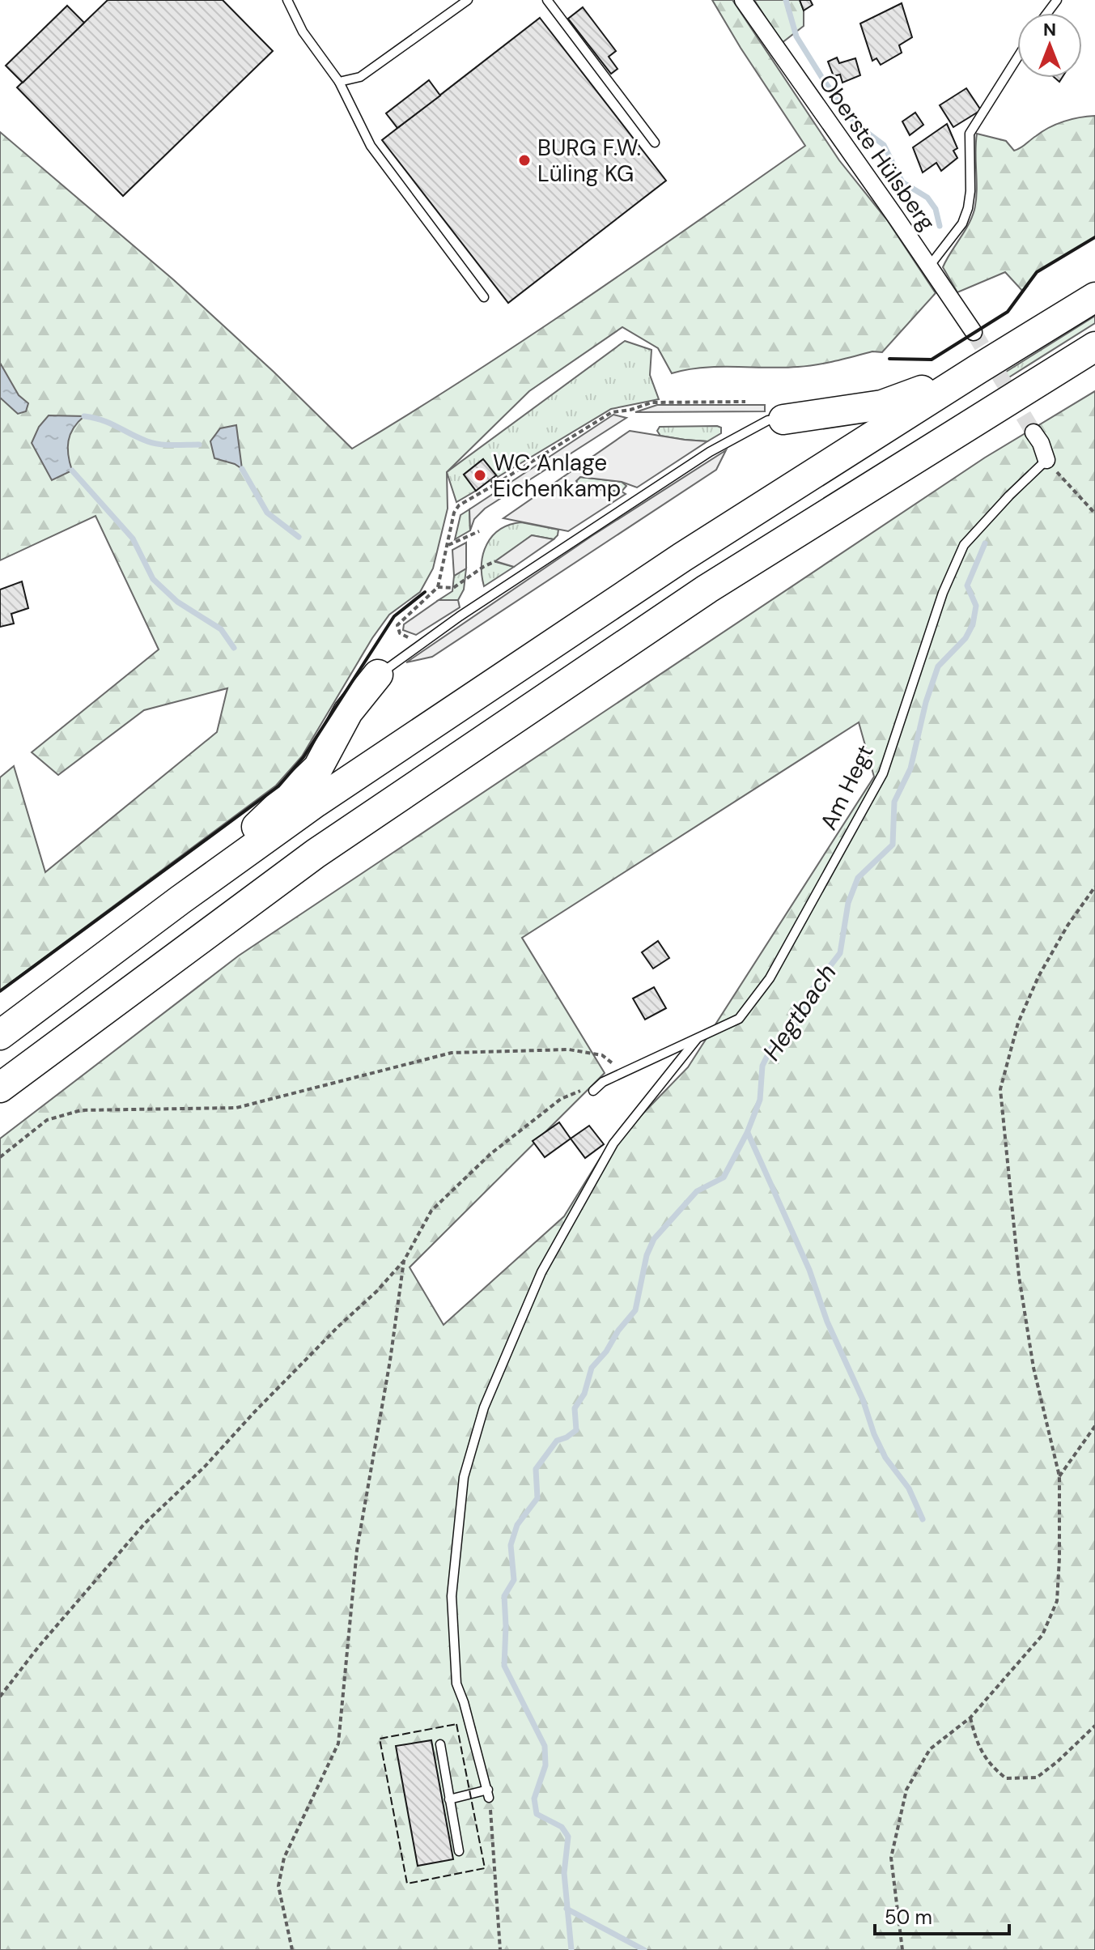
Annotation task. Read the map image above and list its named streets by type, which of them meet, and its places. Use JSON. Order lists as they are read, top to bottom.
{
  "streets": {
    "street": ["Oberste Hülsberg"],
    "lane": ["Am Hegt"]
  },
  "water": ["Hegtbach"],
  "places": ["BURG F.W. Lüling KG", "WC Anlage Eichenkamp"],
  "scale_bar": "50 m",
  "north": "top"
}
